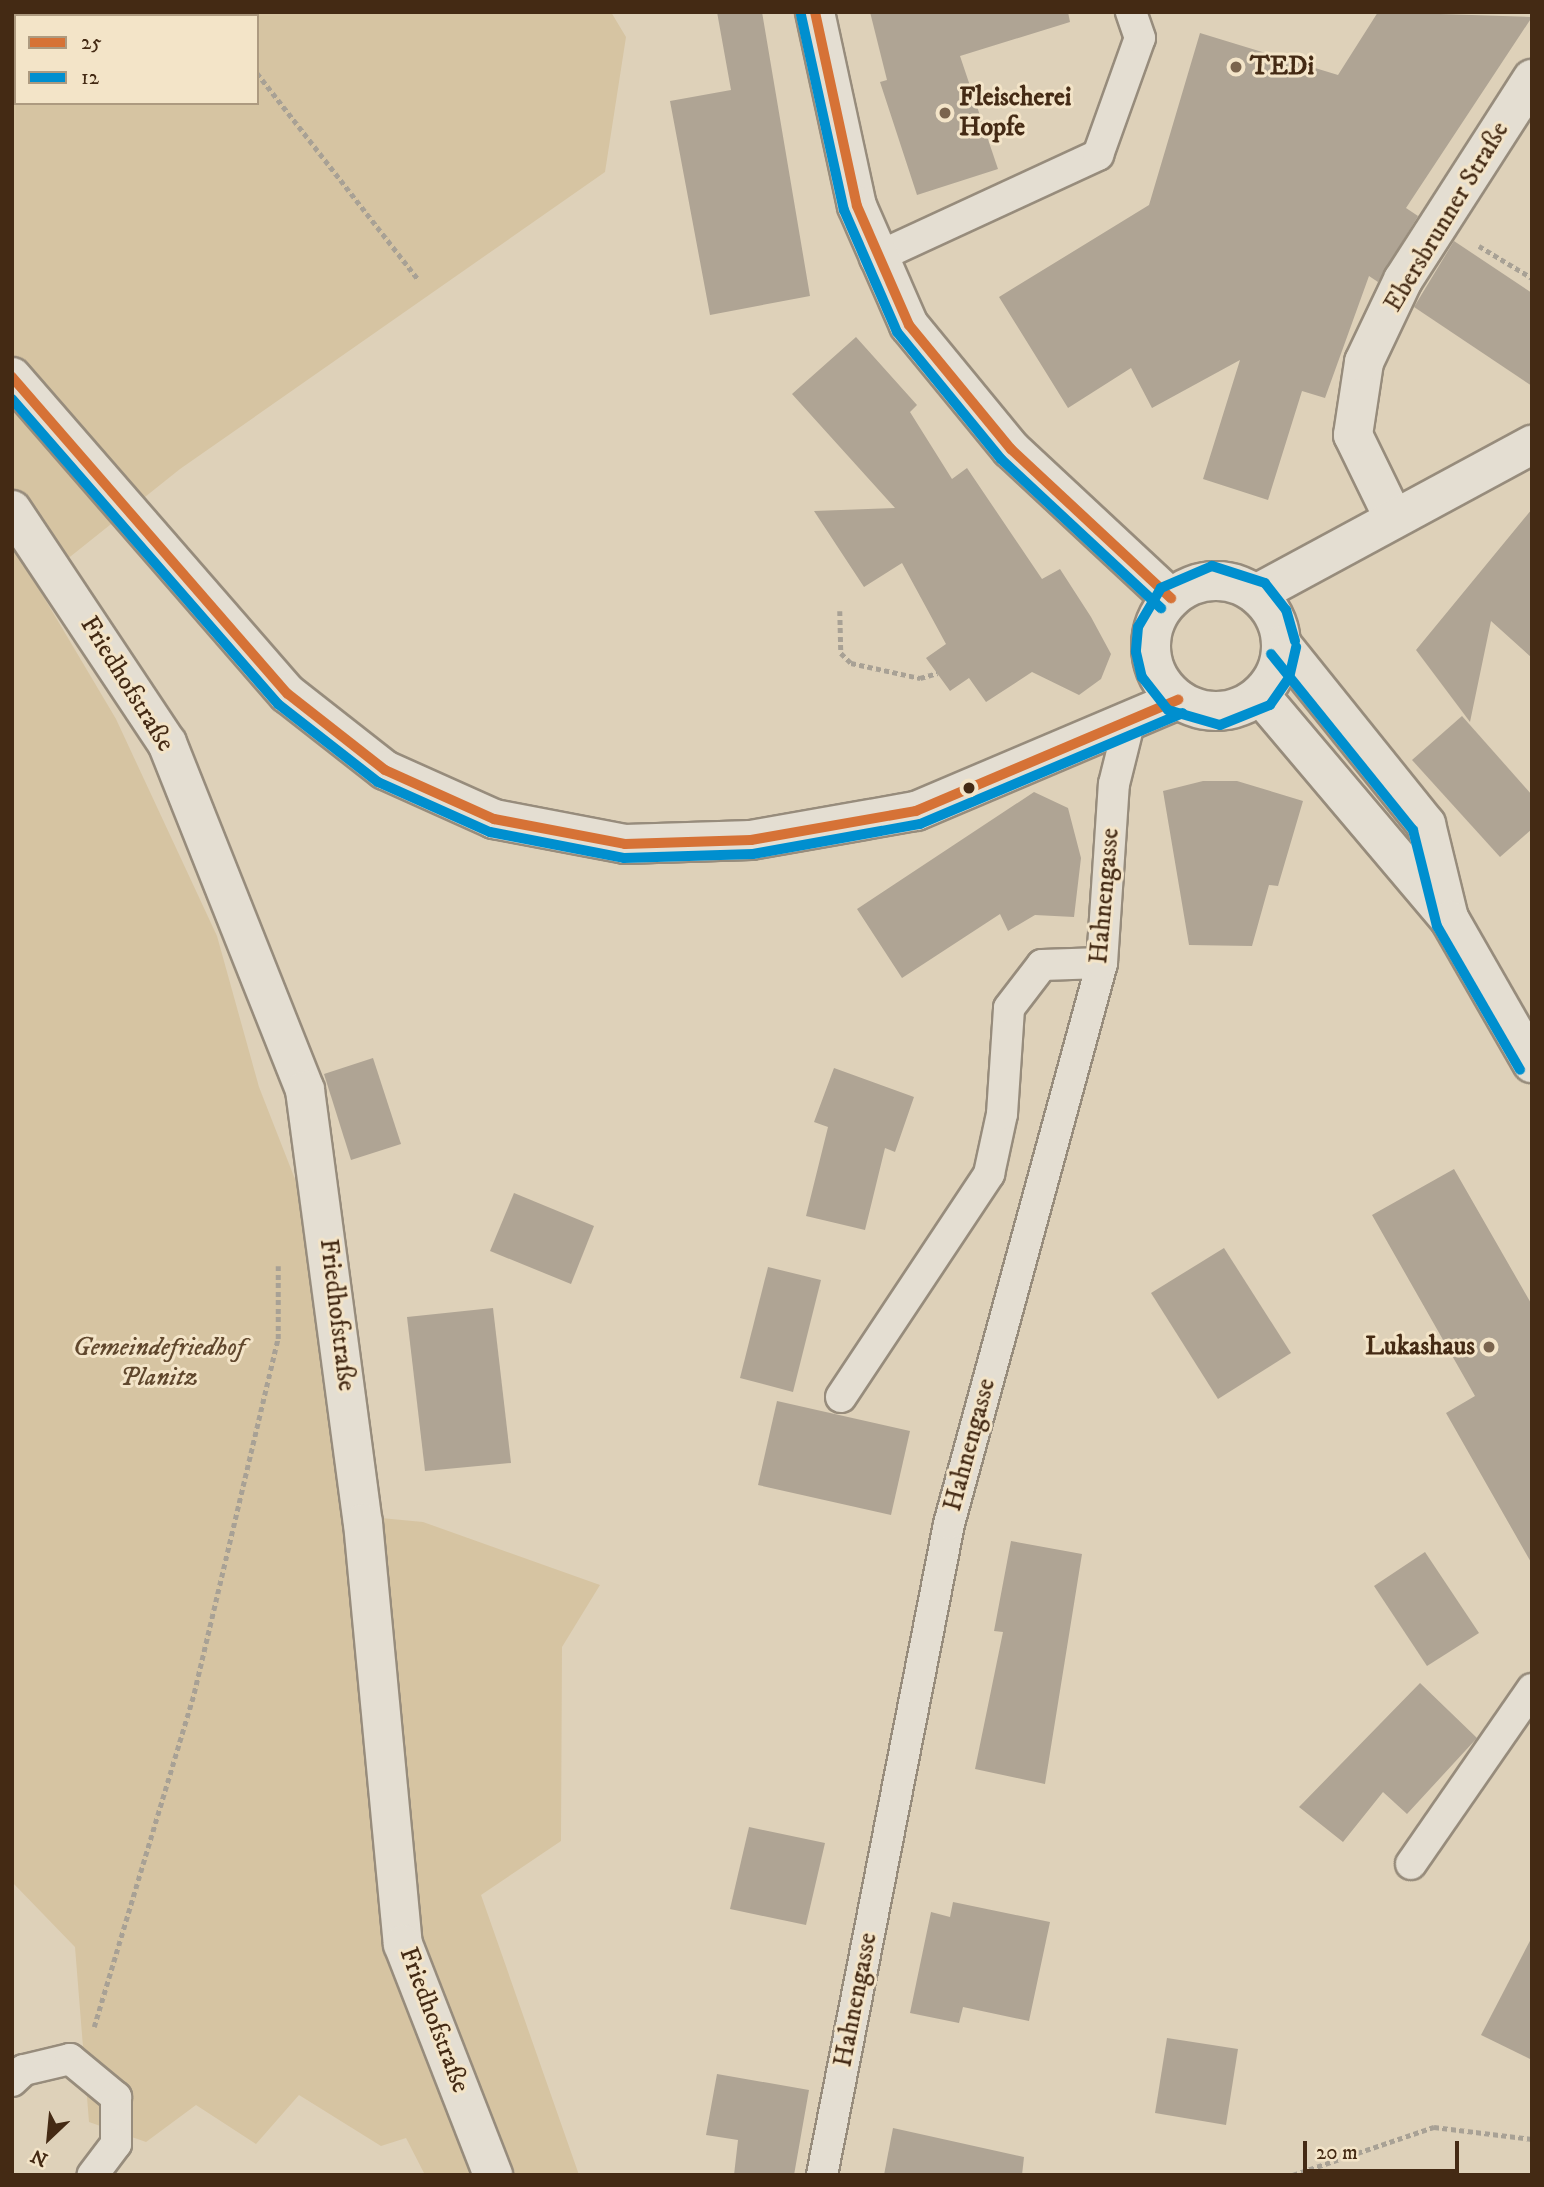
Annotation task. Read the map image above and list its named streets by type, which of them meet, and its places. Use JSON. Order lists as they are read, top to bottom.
{
  "streets": {
    "street": ["Ebersbrunner Straße", "Friedhofstraße"],
    "lane": ["Hahnengasse"]
  },
  "parks": ["Gemeindefriedhof Planitz"],
  "places": ["TEDi", "Fleischerei Hopfe", "Lukashaus"],
  "lines": ["transit line 25", "transit line 12"],
  "legend": ["25", "12"],
  "scale_bar": "20 m",
  "north": "bottom left"
}
